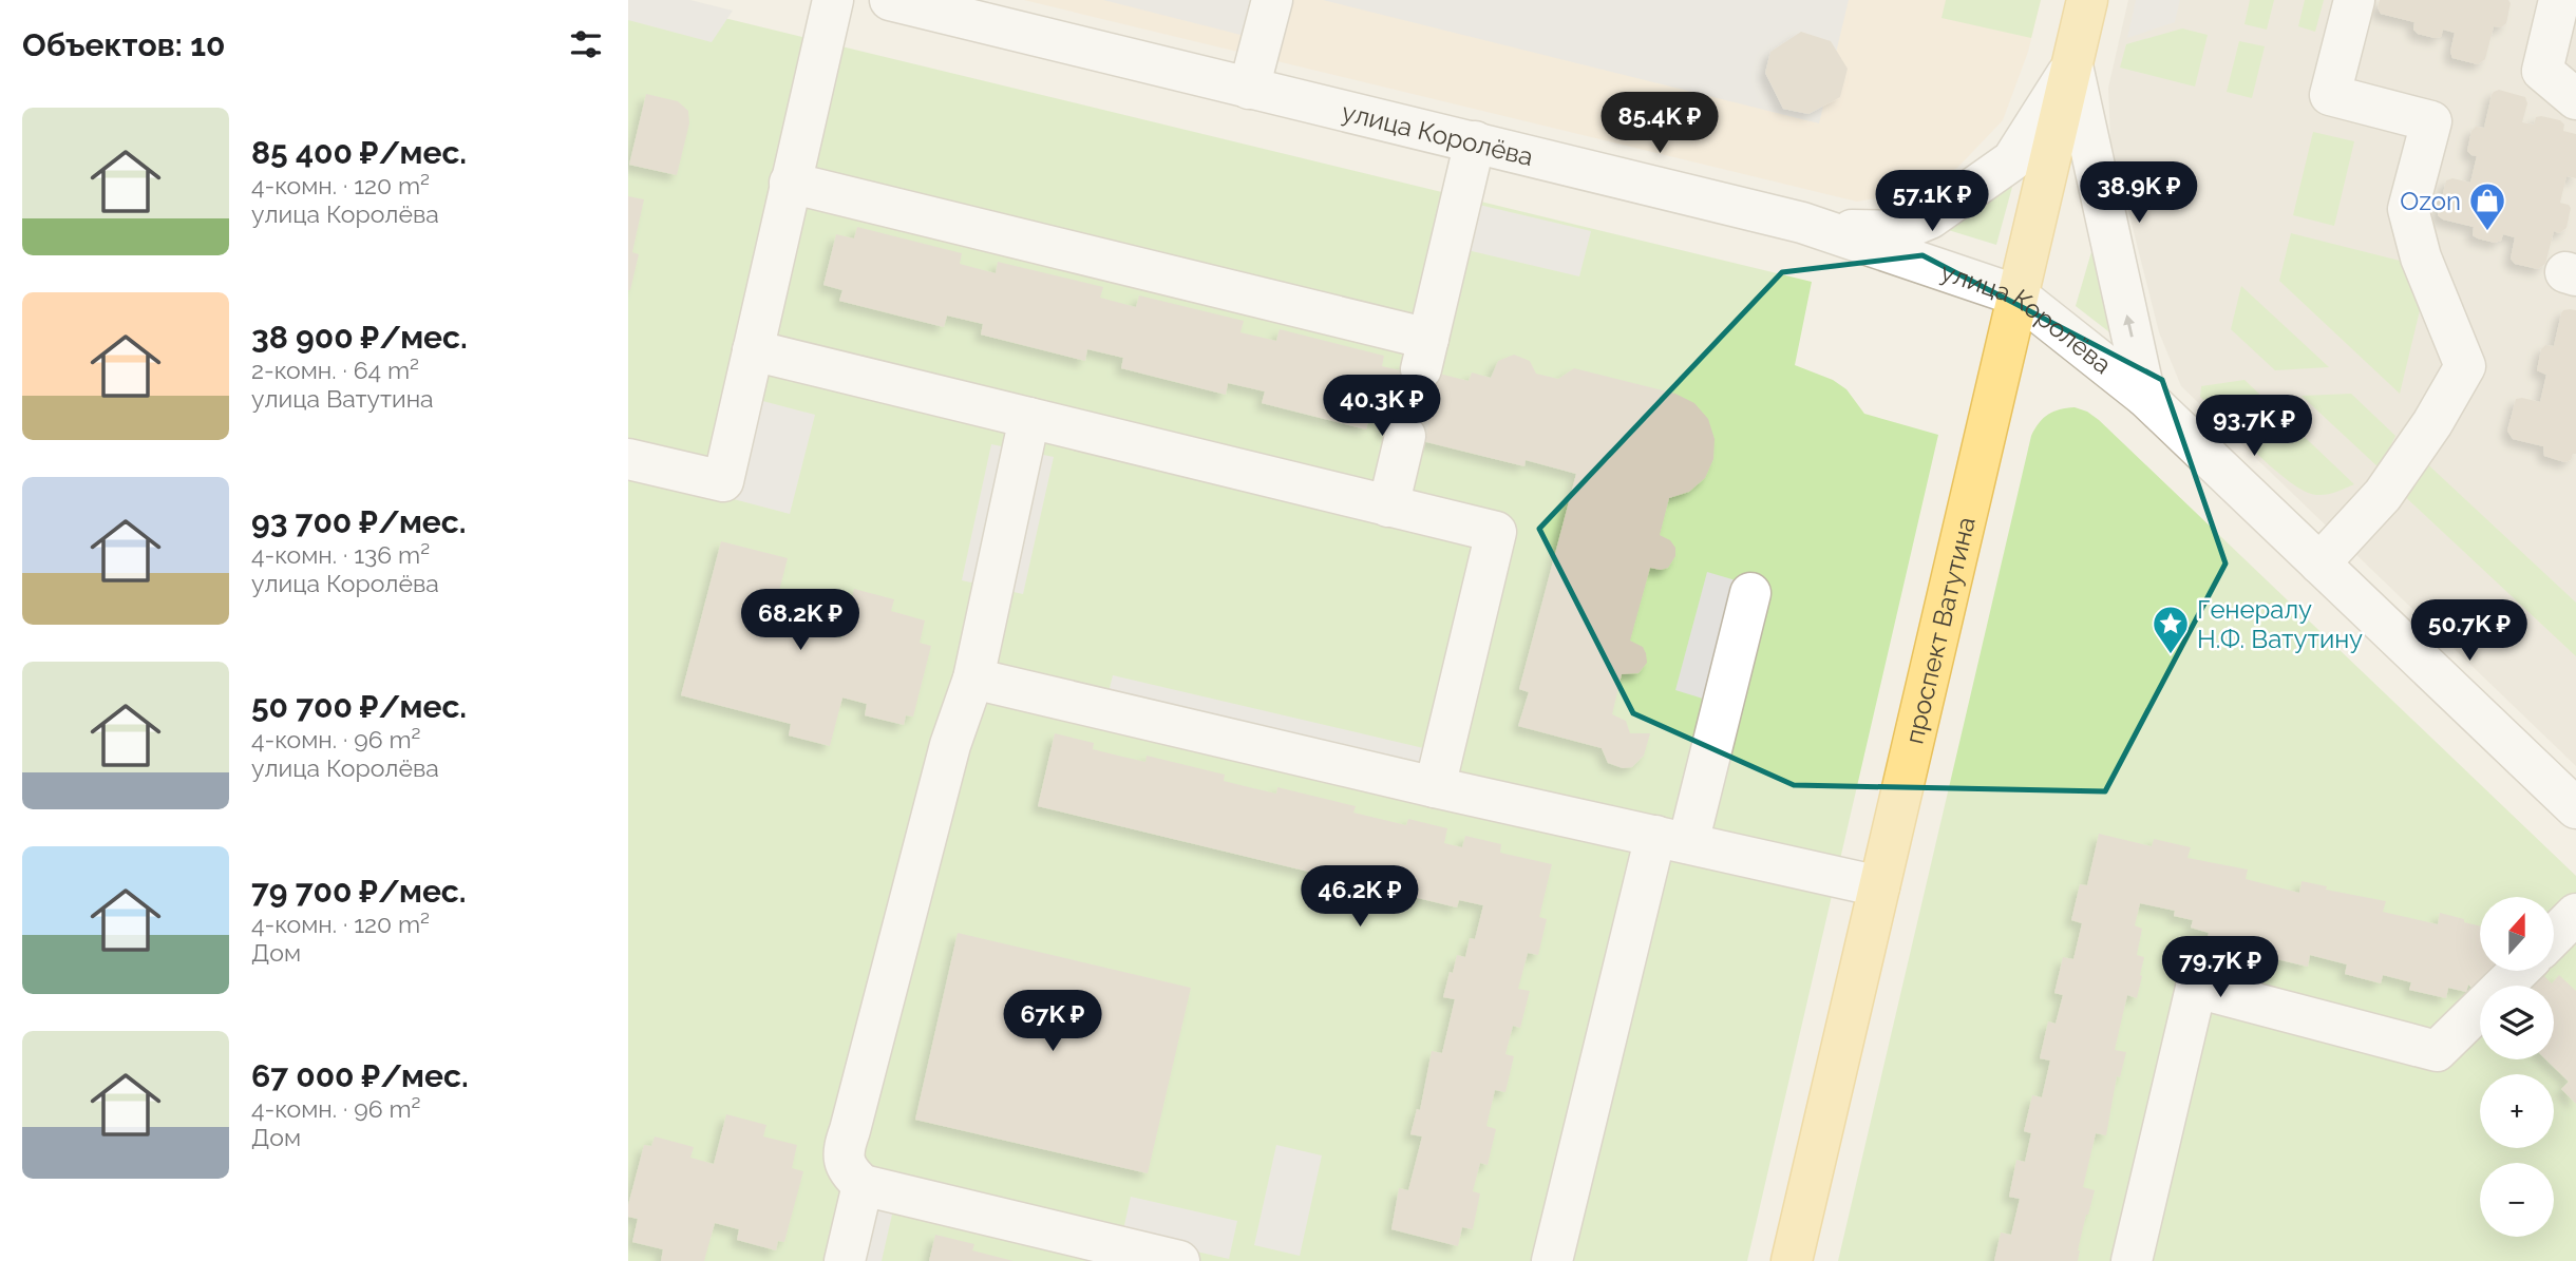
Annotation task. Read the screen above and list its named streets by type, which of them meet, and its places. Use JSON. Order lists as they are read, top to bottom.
{
  "streets": {
    "main road": ["проспект Ватутина"],
    "street": ["улица Королёва"]
  },
  "crossings": [
    ["улица Королёва", "проспект Ватутина"]
  ],
  "places": {
    "shop": ["Ozon"],
    "place": ["Генералу Н.Ф. Ватутину"]
  },
  "north": "top",
  "page": {
    "heading": "Объектов: 10",
    "list": [
      {
        "name": "85 400 ₽/мес.",
        "note": "4-комн. · 120 m² · улица Королёва"
      },
      {
        "name": "38 900 ₽/мес.",
        "note": "2-комн. · 64 m² · улица Ватутина"
      },
      {
        "name": "93 700 ₽/мес.",
        "note": "4-комн. · 136 m² · улица Королёва"
      },
      {
        "name": "50 700 ₽/мес.",
        "note": "4-комн. · 96 m² · улица Королёва"
      },
      {
        "name": "79 700 ₽/мес.",
        "note": "4-комн. · 120 m² · Дом"
      },
      {
        "name": "67 000 ₽/мес.",
        "note": "4-комн. · 96 m² · Дом"
      }
    ],
    "price": [
      "85.4K ₽",
      "38.9K ₽",
      "57.1K ₽",
      "40.3K ₽",
      "93.7K ₽",
      "68.2K ₽",
      "50.7K ₽",
      "46.2K ₽",
      "79.7K ₽",
      "67K ₽"
    ],
    "map_buttons": ["+", "−"]
  }
}
